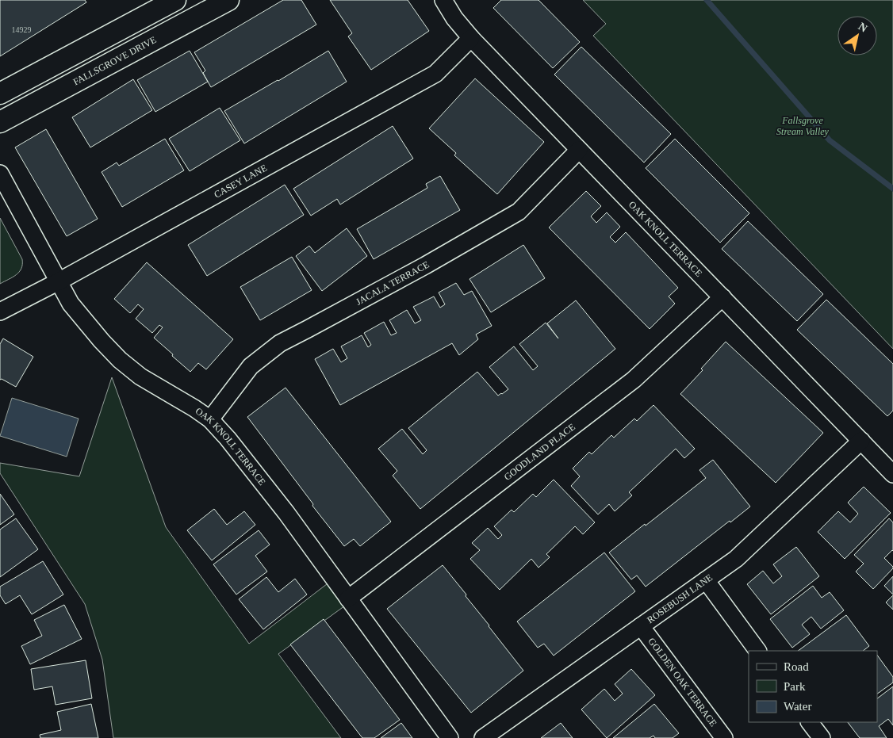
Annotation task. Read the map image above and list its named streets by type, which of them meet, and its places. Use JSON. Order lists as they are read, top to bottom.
{
  "streets": {
    "street": [
      "FALLSGROVE DRIVE",
      "CASEY LANE",
      "OAK KNOLL TERRACE",
      "JACALA TERRACE",
      "GOODLAND PLACE",
      "ROSEBUSH LANE",
      "GOLDEN OAK TERRACE"
    ]
  },
  "crossings": [
    ["CASEY LANE", "OAK KNOLL TERRACE"],
    ["OAK KNOLL TERRACE", "JACALA TERRACE"],
    ["OAK KNOLL TERRACE", "GOODLAND PLACE"],
    ["OAK KNOLL TERRACE", "ROSEBUSH LANE"],
    ["ROSEBUSH LANE", "GOLDEN OAK TERRACE"]
  ],
  "parks": ["Fallsgrove Stream Valley"],
  "house_numbers": ["14929"],
  "legend": ["Road", "Park", "Water"],
  "north": "top right"
}
